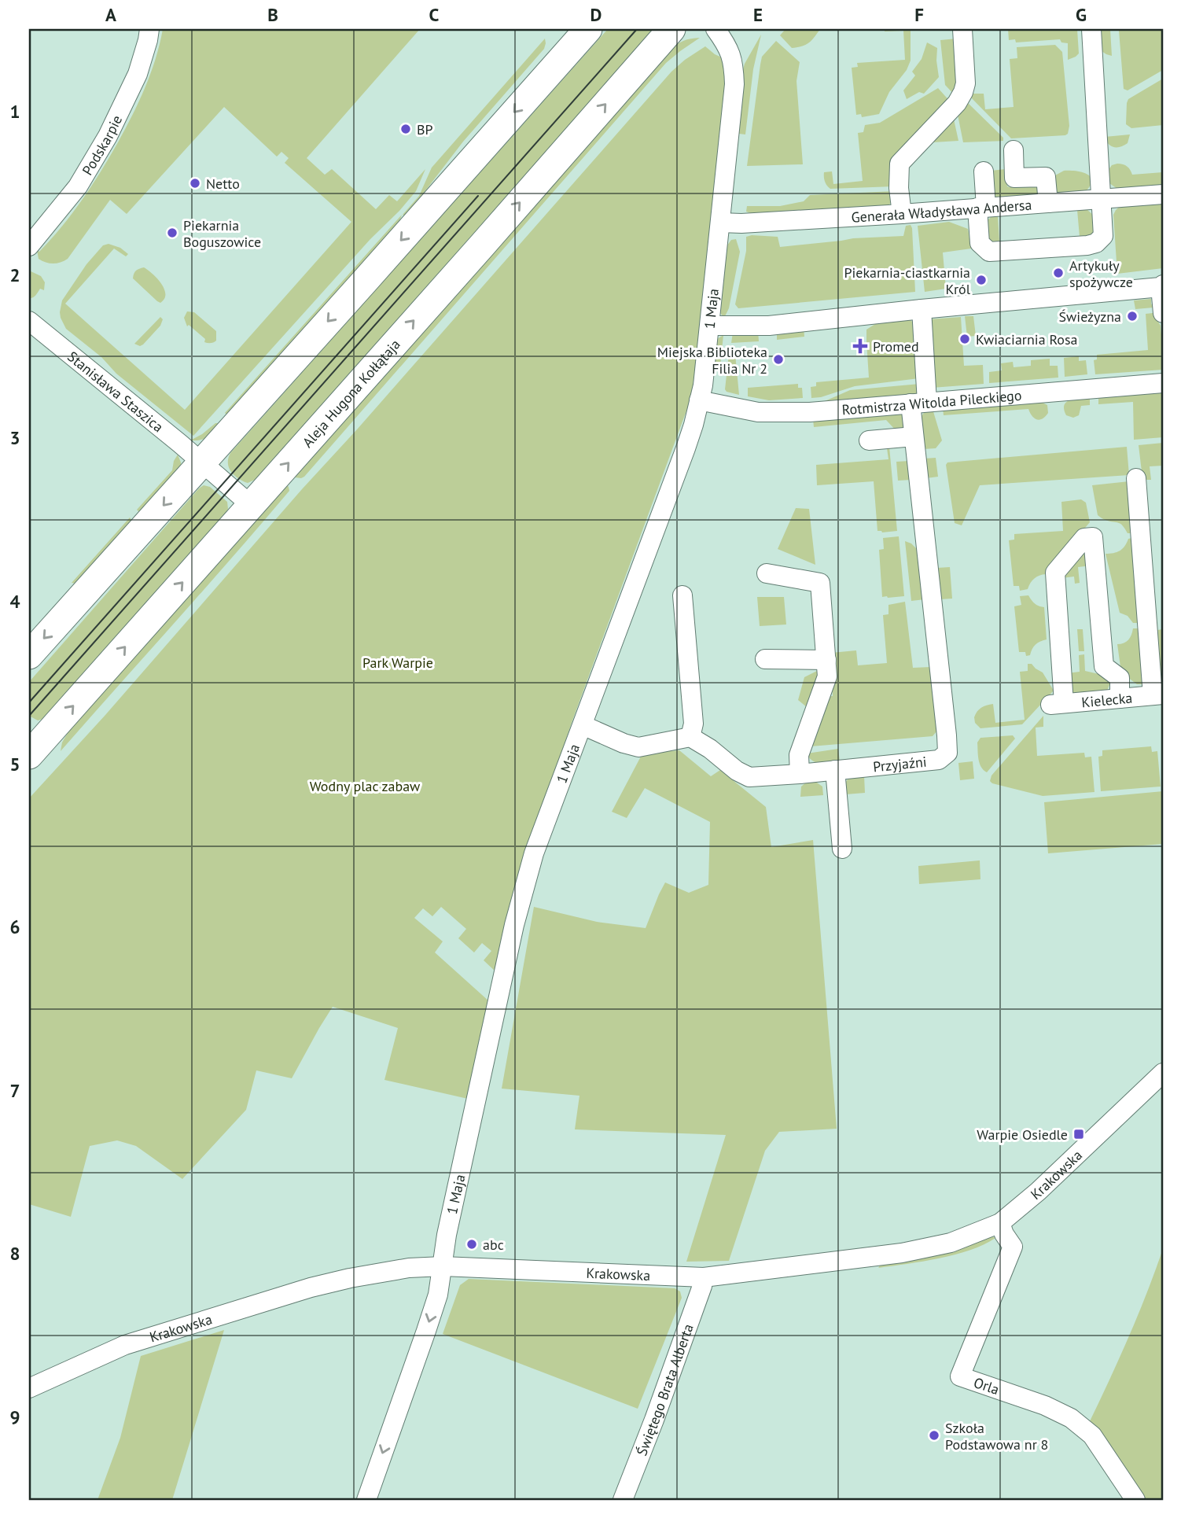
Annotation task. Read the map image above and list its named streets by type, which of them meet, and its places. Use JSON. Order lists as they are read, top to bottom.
{
  "streets": {
    "main road": ["Aleja Hugona Kołłątaja"],
    "street": [
      "Podskarpie",
      "Generała Władysława Andersa",
      "1 Maja",
      "Stanisława Staszica",
      "Rotmistrza Witolda Pileckiego",
      "Kielecka",
      "Przyjaźni",
      "Krakowska",
      "Orla",
      "Świętego Brata Alberta"
    ]
  },
  "crossings": [
    ["Generała Władysława Andersa", "1 Maja"],
    ["1 Maja", "Rotmistrza Witolda Pileckiego"],
    ["1 Maja", "Krakowska"],
    ["Stanisława Staszica", "Aleja Hugona Kołłątaja"],
    ["Rotmistrza Witolda Pileckiego", "Przyjaźni"],
    ["Krakowska", "Orla"],
    ["Krakowska", "Świętego Brata Alberta"]
  ],
  "parks": ["Park Warpie", "Wodny plac zabaw"],
  "places": {
    "other": [
      "BP",
      "Netto",
      "Piekarnia Boguszowice",
      "Artykuły spożywcze",
      "Piekarnia-ciastkarnia Król",
      "Świeżyzna",
      "Kwiaciarnia Rosa",
      "Miejska Biblioteka Filia Nr 2",
      "abc",
      "Szkoła Podstawowa nr 8"
    ],
    "health": ["Promed"],
    "transit": ["Warpie Osiedle"]
  },
  "grid": {
    "columns": [
      "A",
      "B",
      "C",
      "D",
      "E",
      "F",
      "G"
    ],
    "rows": [
      "1",
      "2",
      "3",
      "4",
      "5",
      "6",
      "7",
      "8",
      "9"
    ]
  }
}
